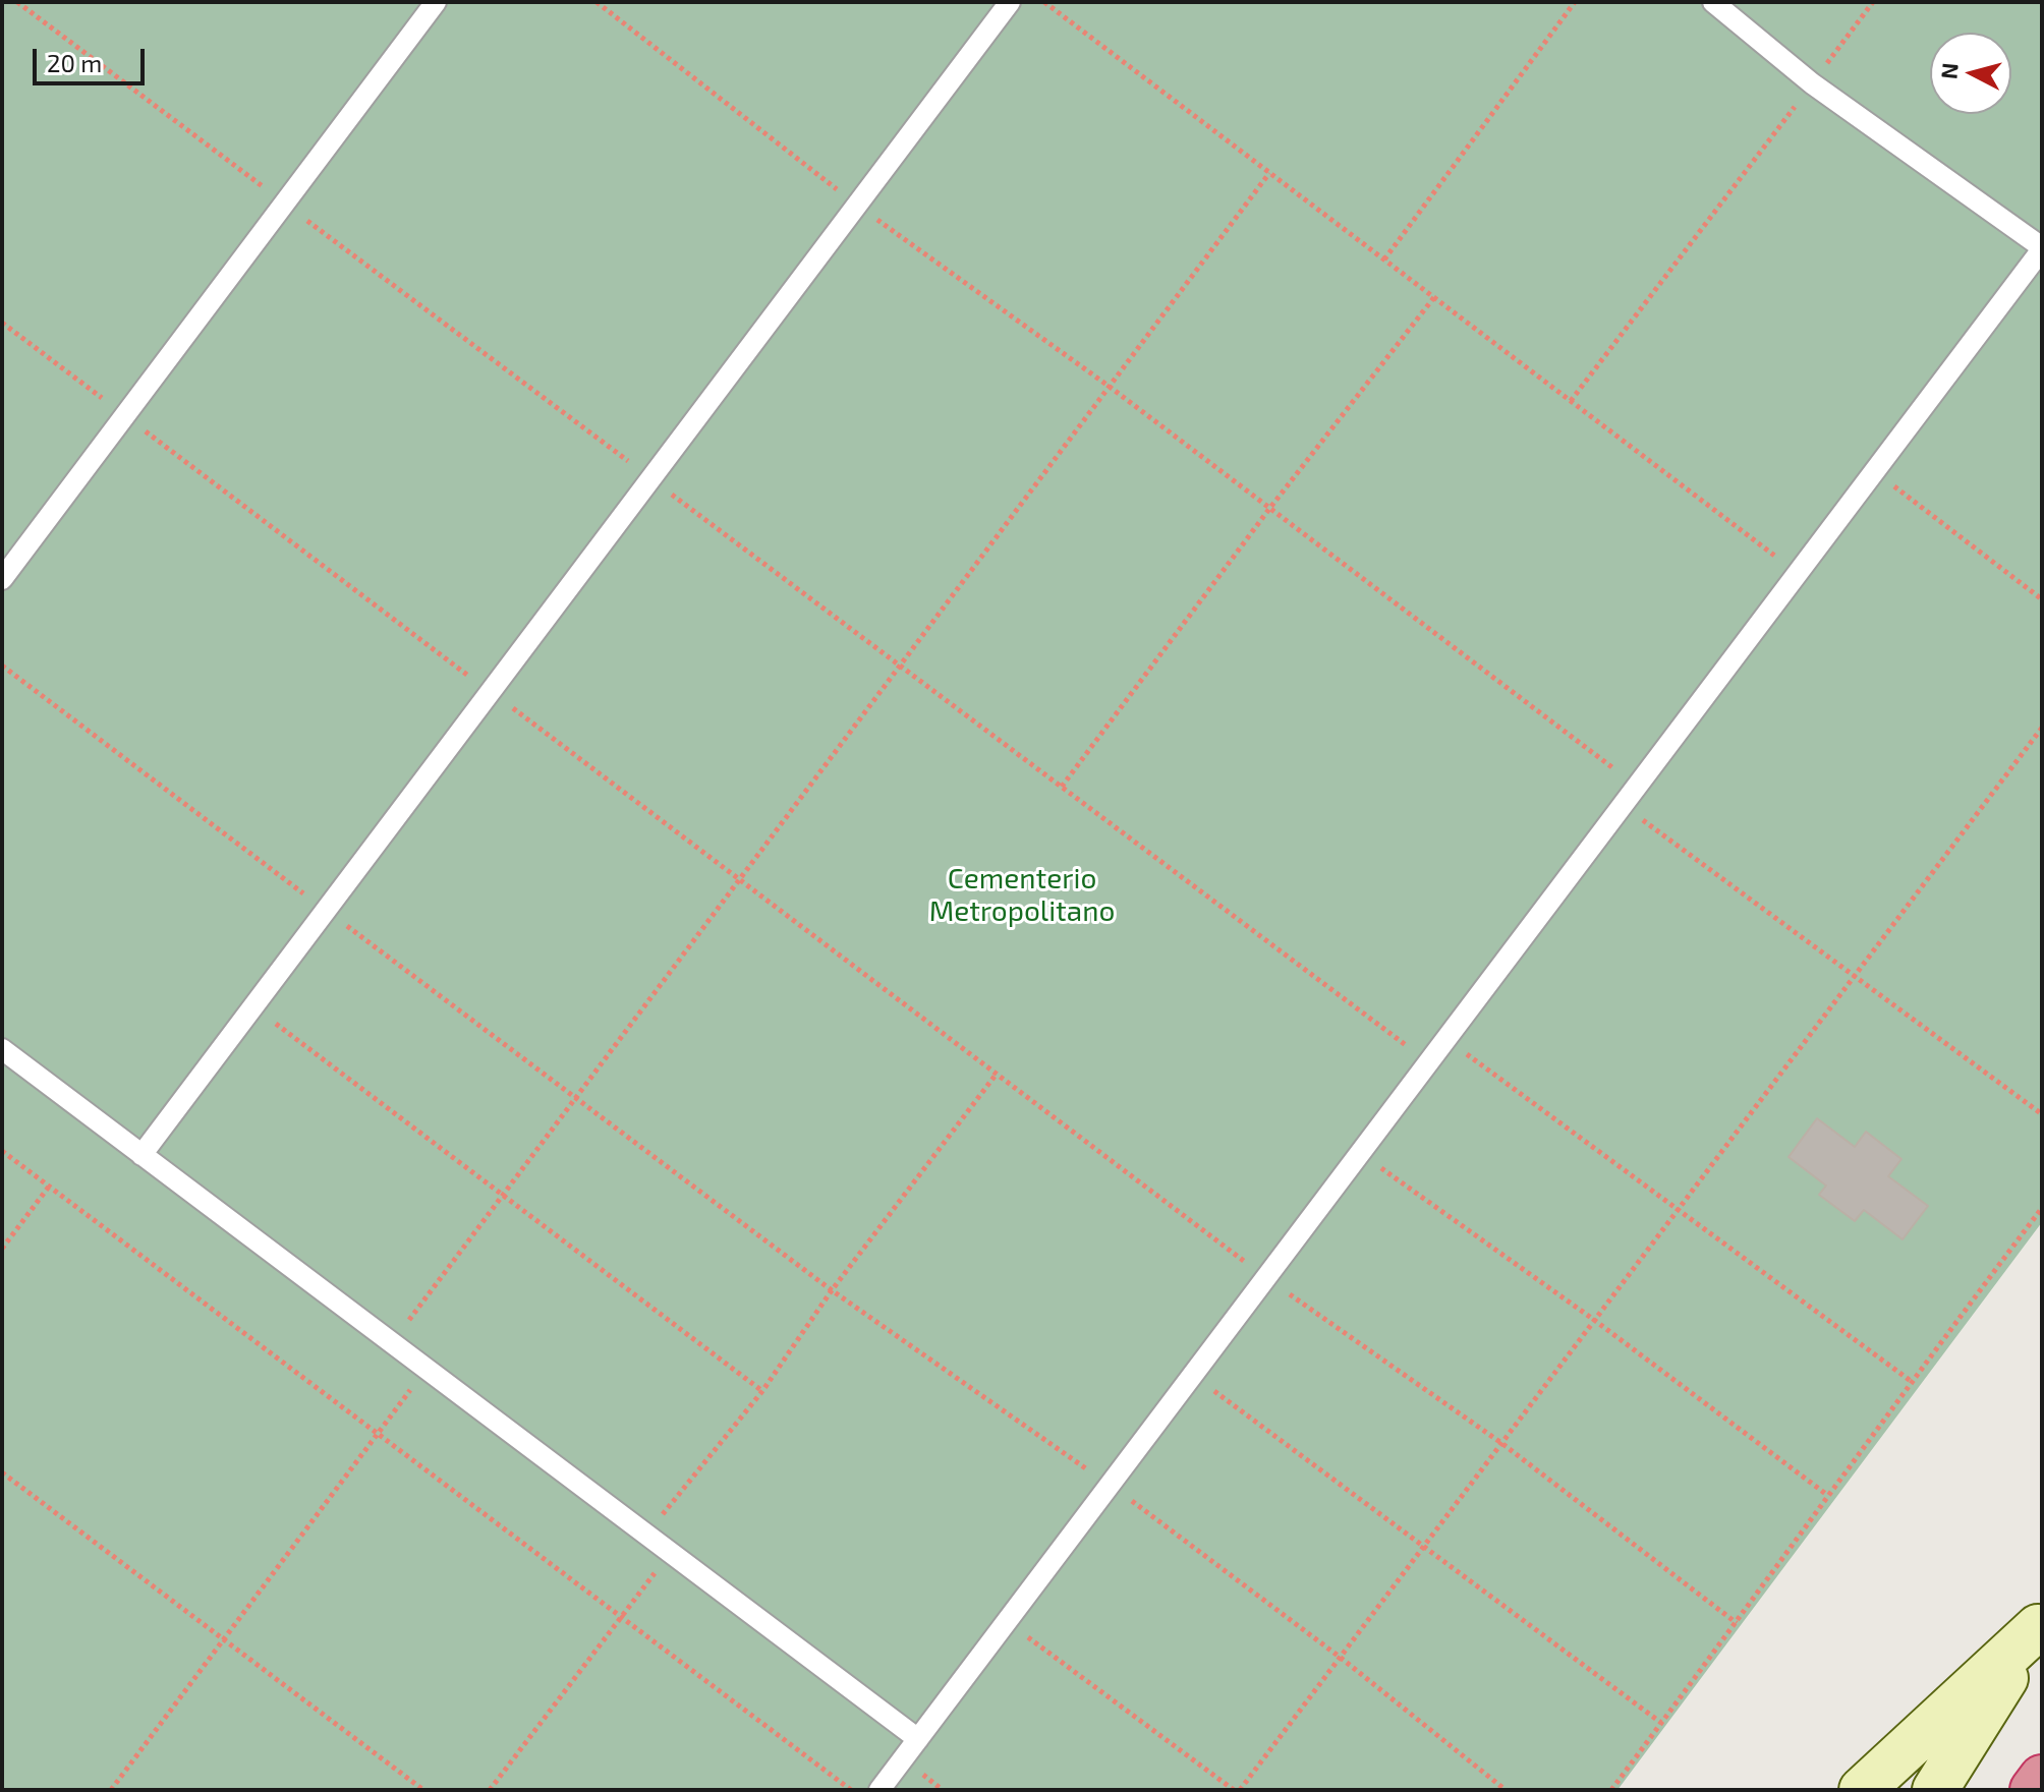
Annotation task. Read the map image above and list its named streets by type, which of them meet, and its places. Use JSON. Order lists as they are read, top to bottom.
{
  "parks": ["Cementerio Metropolitano"],
  "scale_bar": "20 m",
  "north": "left"
}
